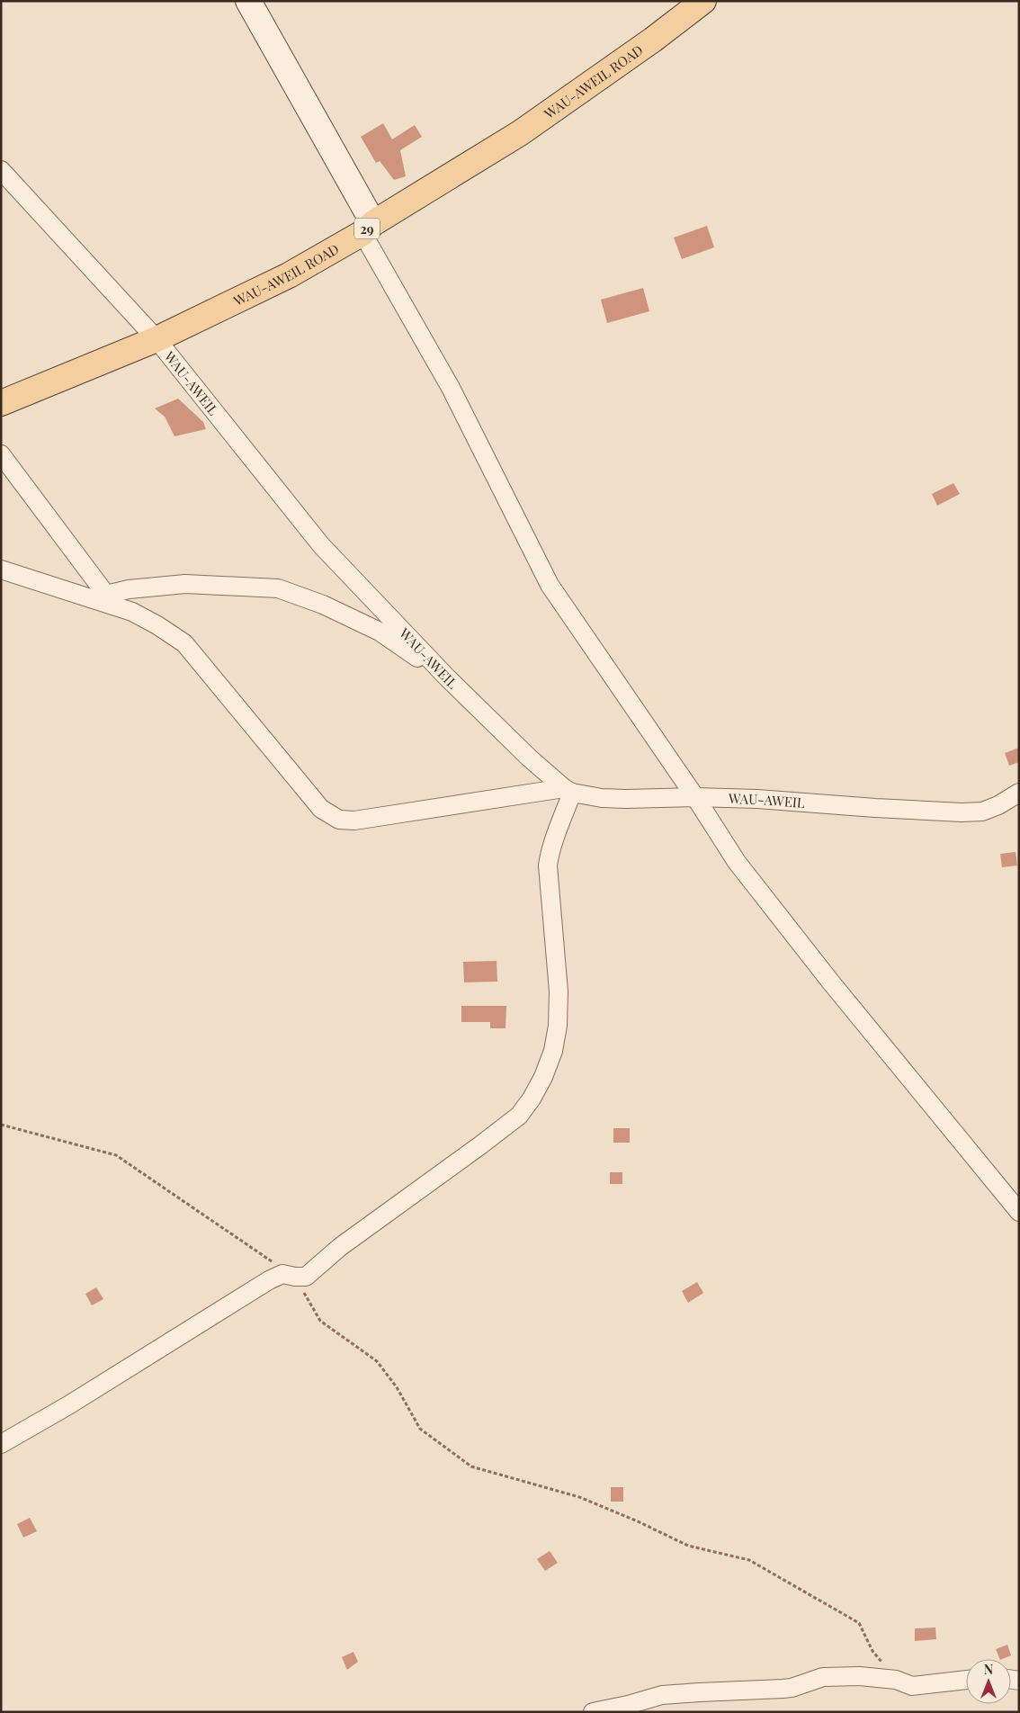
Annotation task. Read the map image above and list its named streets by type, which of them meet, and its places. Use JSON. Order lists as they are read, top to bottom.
{
  "streets": {
    "main road": ["WAU-AWEIL ROAD", "29"],
    "street": ["WAU-AWEIL"]
  },
  "crossings": [
    ["WAU-AWEIL ROAD", "WAU-AWEIL"]
  ],
  "north": "top"
}
